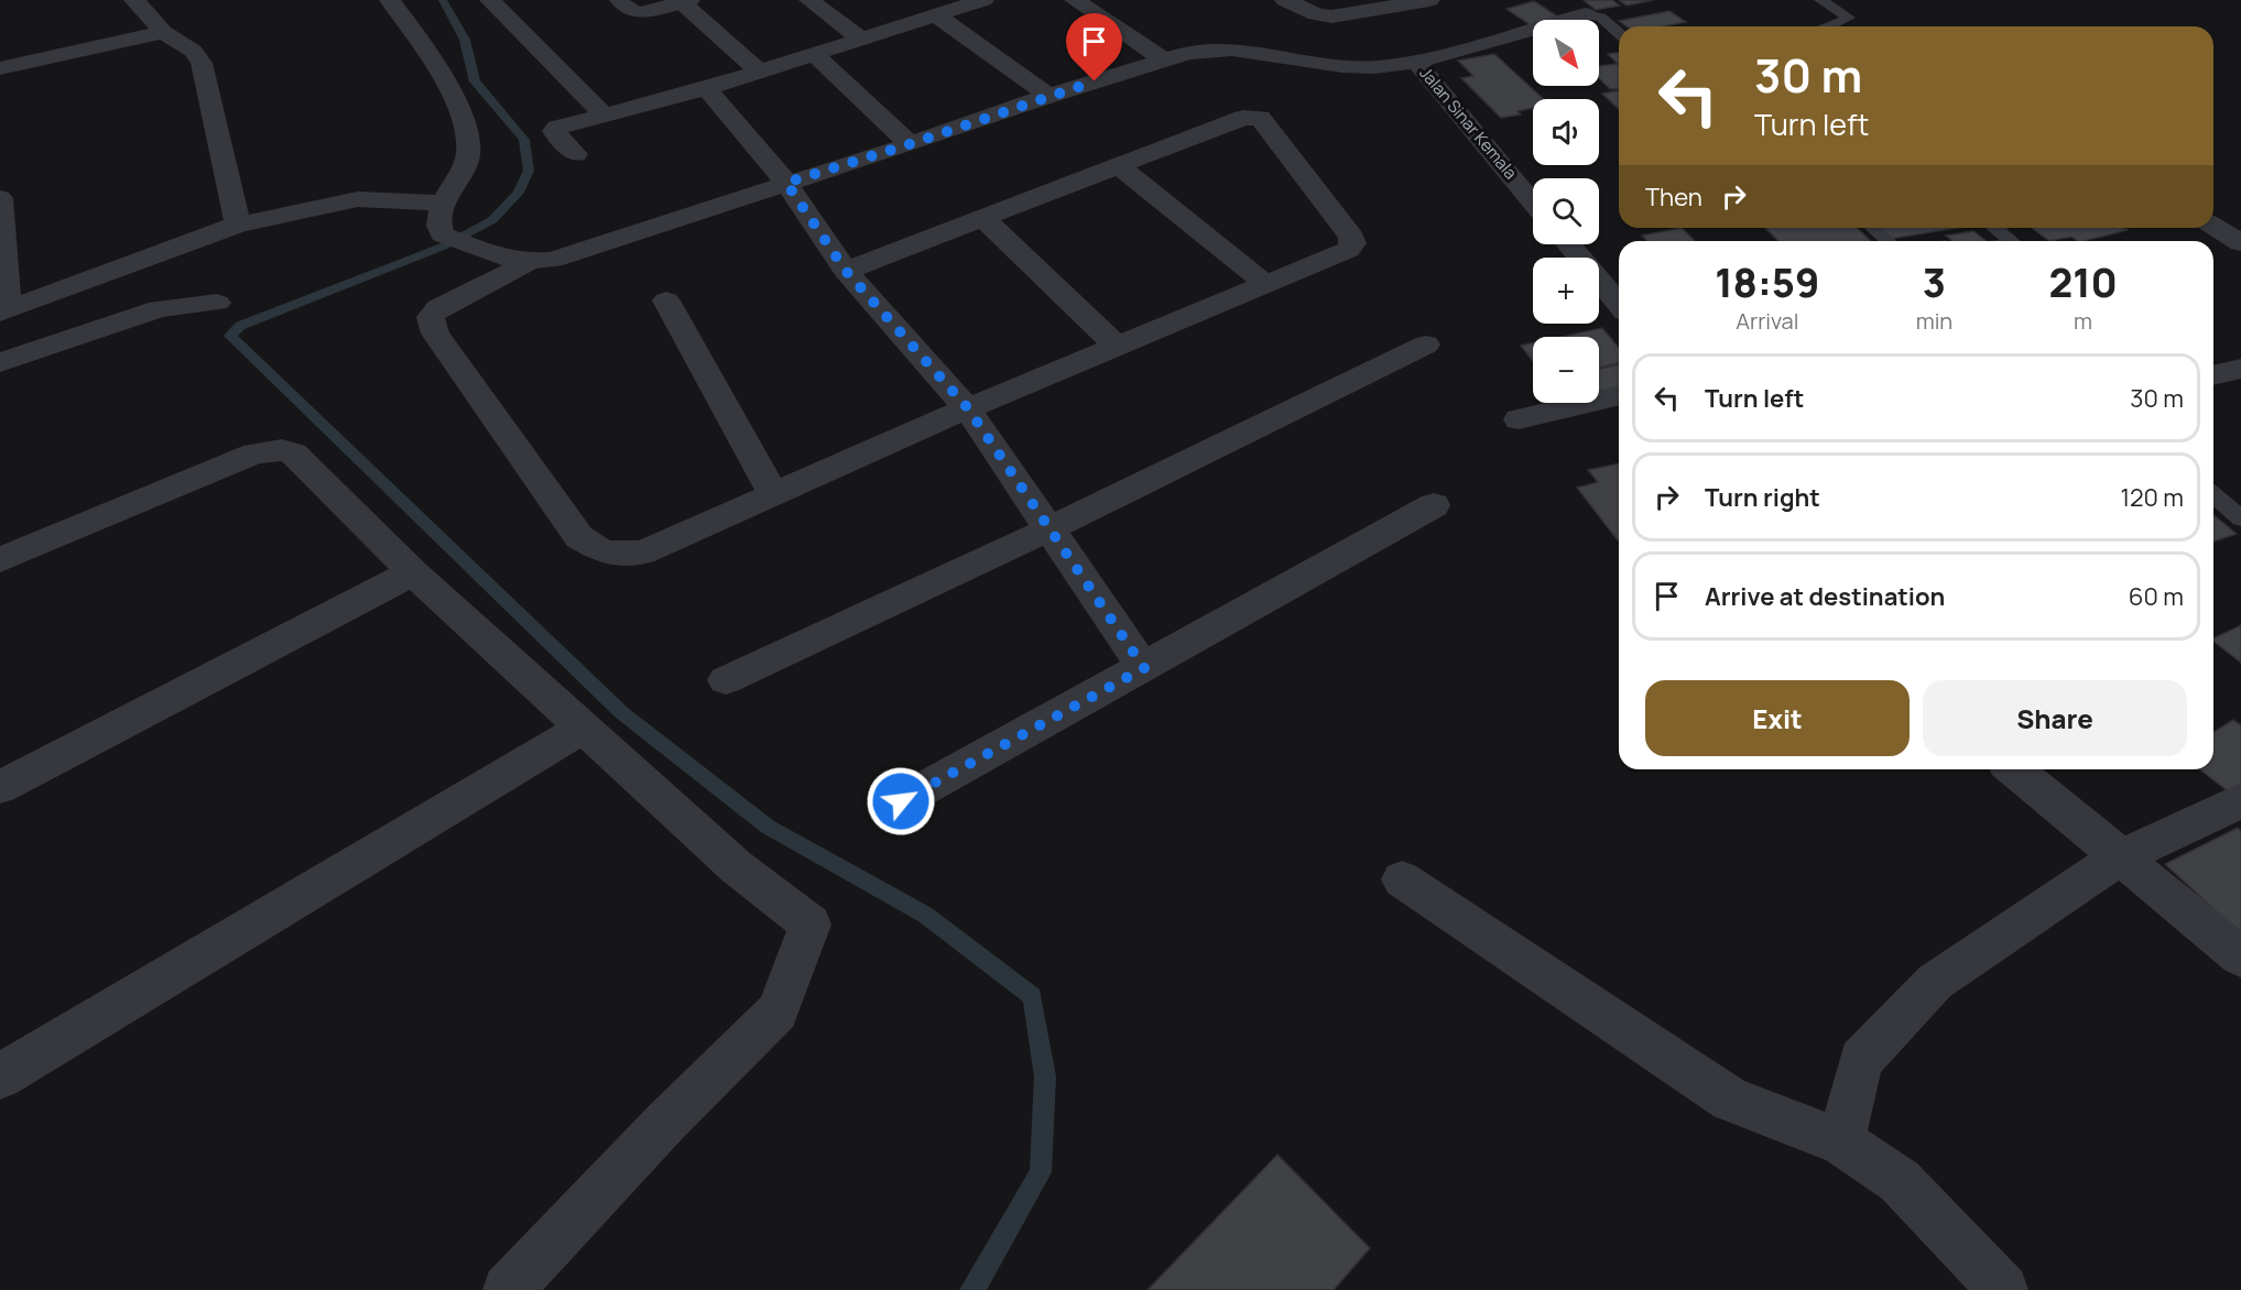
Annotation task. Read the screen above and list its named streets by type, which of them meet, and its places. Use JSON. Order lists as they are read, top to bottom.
{
  "streets": {
    "street": ["Jalan Sinar Kemala"]
  },
  "north": "bottom right",
  "page": {
    "map_buttons": ["+", "−"],
    "turn": ["30 m", "Turn left"],
    "then": "Then",
    "eta": [
      "18:59",
      "Arrival",
      "3",
      "min",
      "210",
      "m"
    ],
    "list": [
      {
        "name": "Turn left",
        "value": "30 m"
      },
      {
        "name": "Turn right",
        "value": "120 m"
      },
      {
        "name": "Arrive at destination",
        "value": "60 m"
      }
    ],
    "buttons": ["Exit", "Share"]
  }
}
